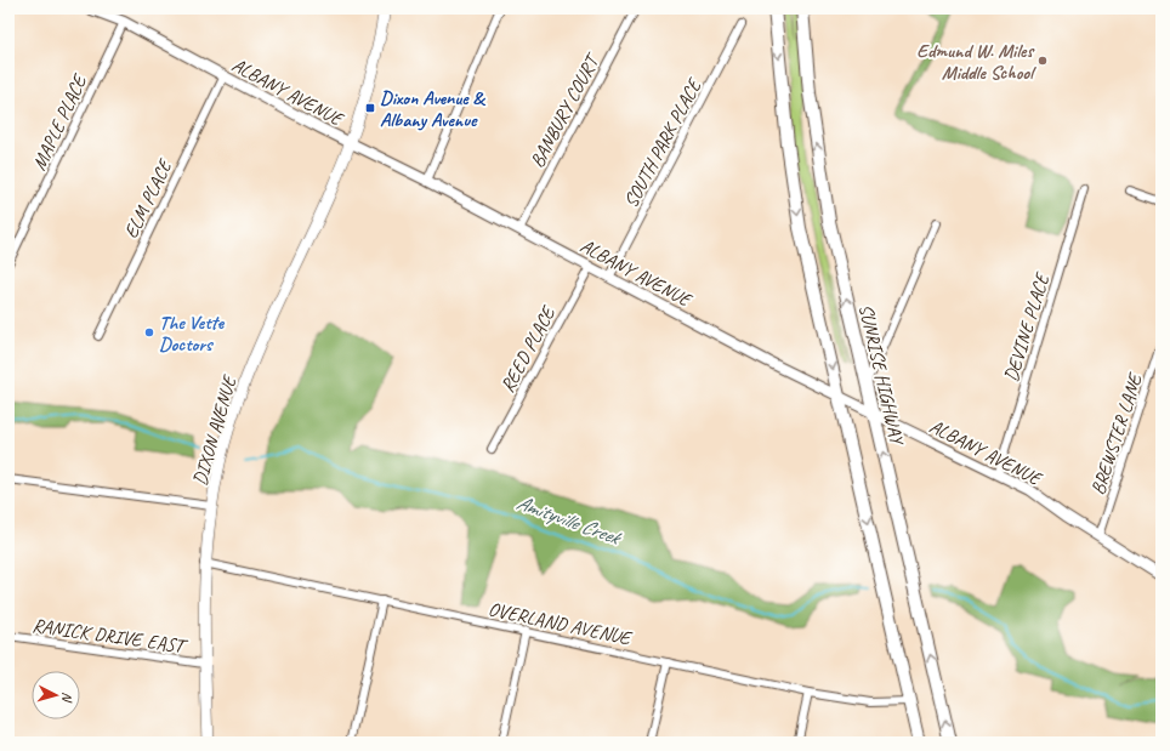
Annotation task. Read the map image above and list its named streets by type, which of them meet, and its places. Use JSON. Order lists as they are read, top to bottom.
{
  "streets": {
    "highway": ["SUNRISE HIGHWAY"],
    "main road": ["DIXON AVENUE"],
    "street": [
      "ALBANY AVENUE",
      "BANBURY COURT",
      "MAPLE PLACE",
      "SOUTH PARK PLACE",
      "ELM PLACE",
      "DEVINE PLACE",
      "REED PLACE",
      "BREWSTER LANE",
      "OVERLAND AVENUE",
      "RANICK DRIVE EAST"
    ]
  },
  "crossings": [
    ["ALBANY AVENUE", "BANBURY COURT"],
    ["ALBANY AVENUE", "MAPLE PLACE"],
    ["ALBANY AVENUE", "SOUTH PARK PLACE"],
    ["ALBANY AVENUE", "ELM PLACE"],
    ["ALBANY AVENUE", "DEVINE PLACE"],
    ["ALBANY AVENUE", "REED PLACE"],
    ["ALBANY AVENUE", "SUNRISE HIGHWAY"],
    ["ALBANY AVENUE", "DIXON AVENUE"],
    ["ALBANY AVENUE", "BREWSTER LANE"],
    ["DIXON AVENUE", "OVERLAND AVENUE"],
    ["DIXON AVENUE", "RANICK DRIVE EAST"]
  ],
  "water": ["Amityville Creek"],
  "places": {
    "other": ["Edmund W. Miles Middle School", "The Vette Doctors"],
    "transit": ["Dixon Avenue & Albany Avenue"]
  },
  "north": "right"
}
